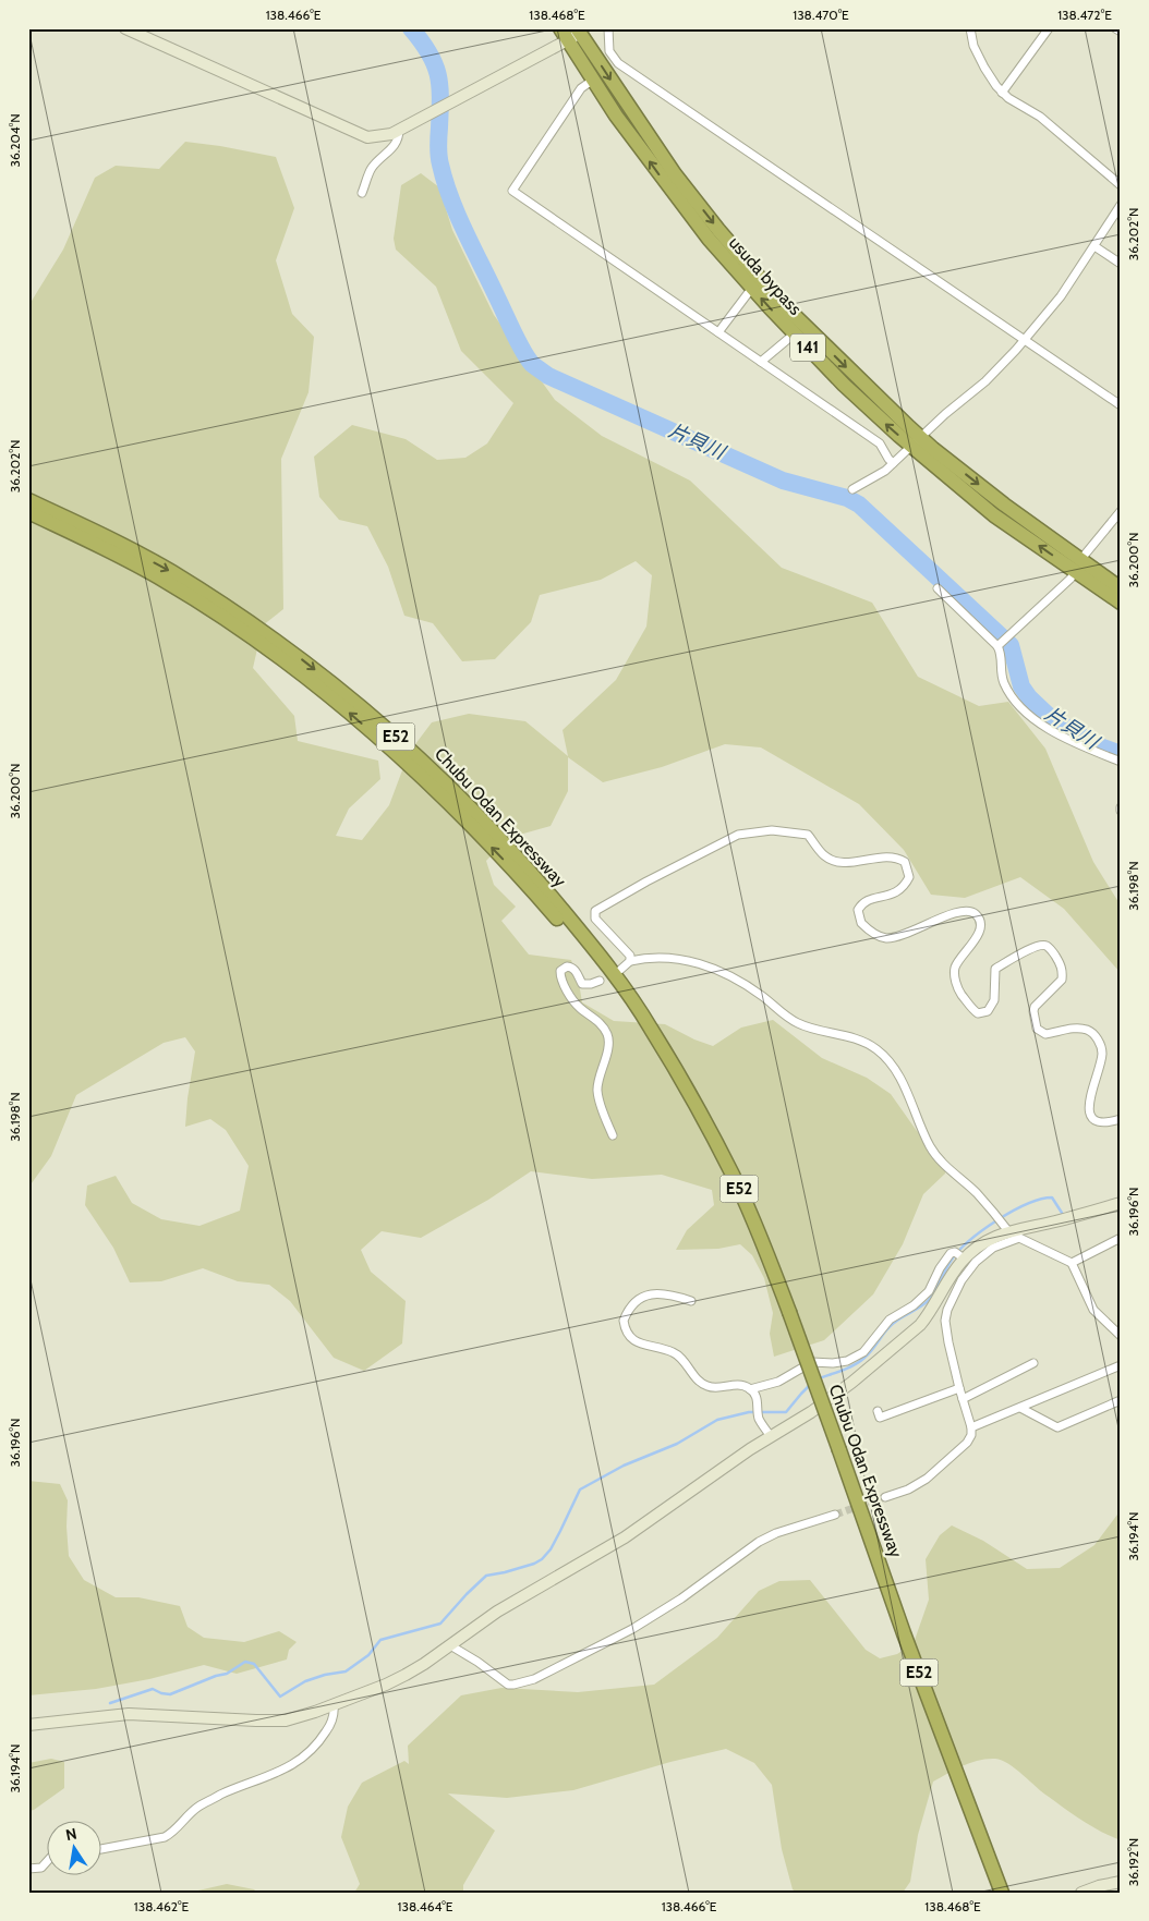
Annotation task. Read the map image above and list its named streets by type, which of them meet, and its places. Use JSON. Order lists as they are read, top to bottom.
{
  "streets": {
    "highway": [
      "usuda bypass",
      "141",
      "E52",
      "Chubu Odan Expressway"
    ]
  },
  "water": ["片貝川"],
  "north": "top",
  "coordinates": [
    "138.466°E",
    "138.468°E",
    "138.470°E",
    "138.472°E",
    "36.204°N",
    "36.202°N",
    "36.200°N",
    "36.198°N",
    "36.196°N",
    "36.194°N",
    "36.192°N",
    "138.462°E",
    "138.464°E"
  ]
}
